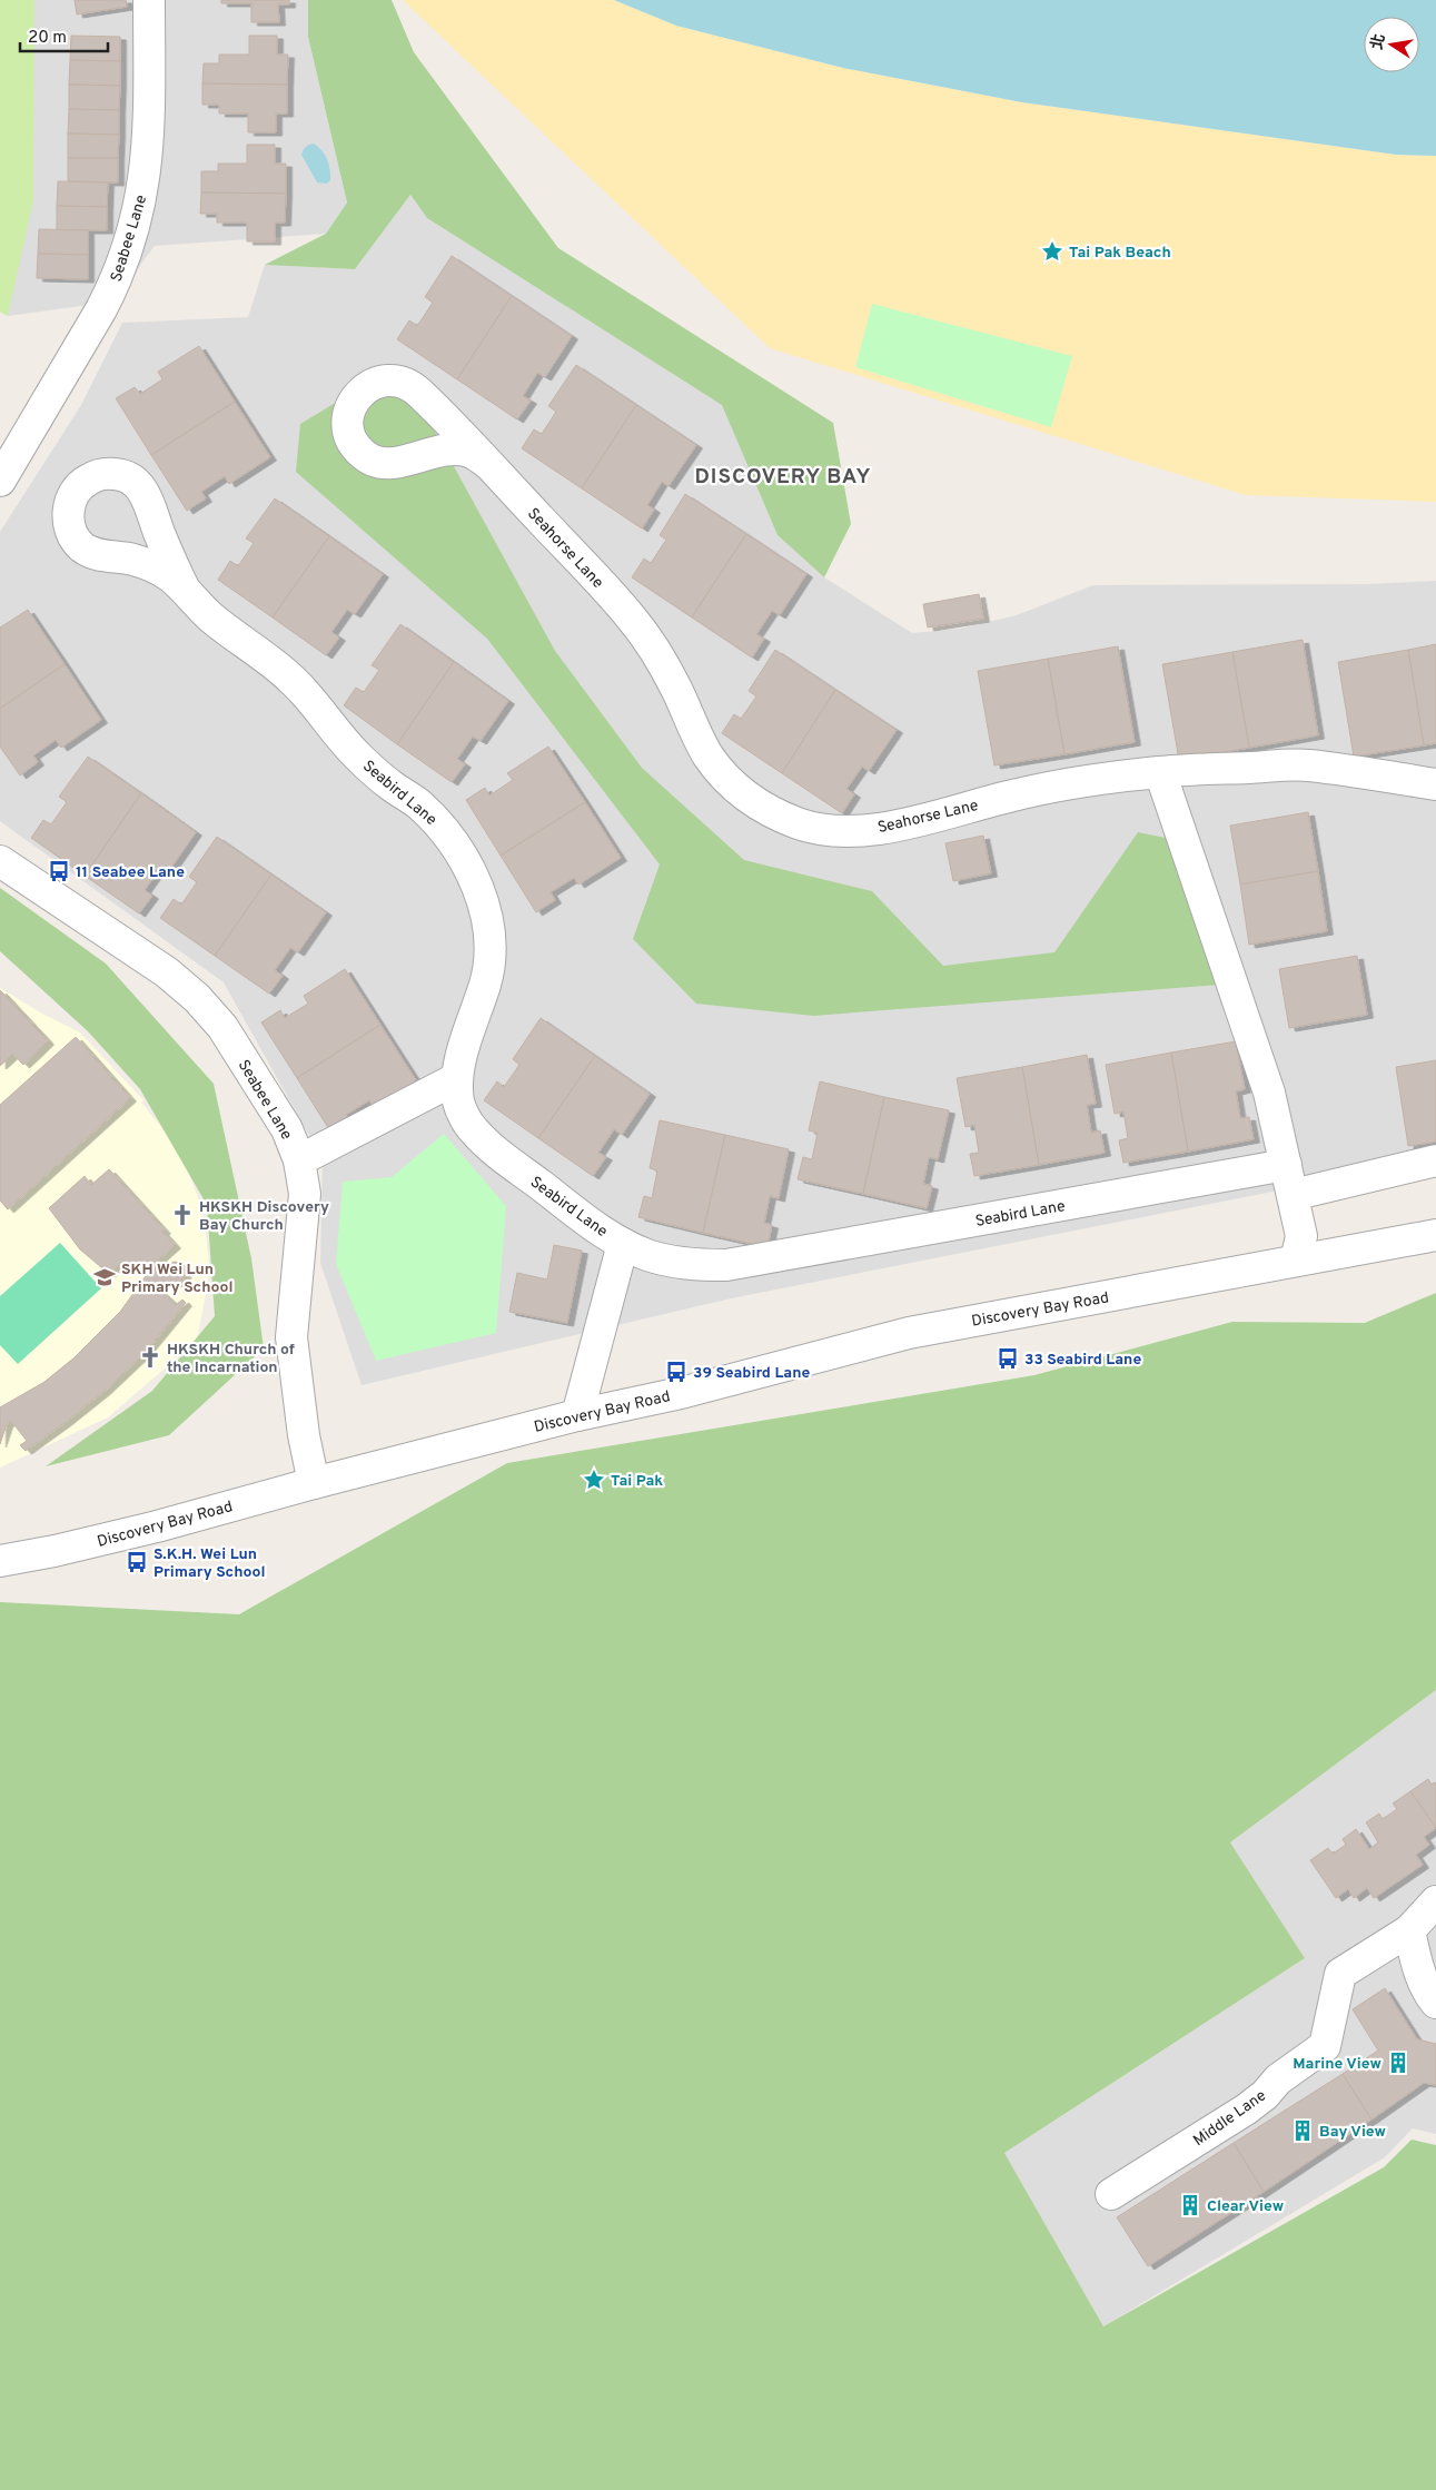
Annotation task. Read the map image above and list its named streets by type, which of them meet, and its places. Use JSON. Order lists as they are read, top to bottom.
{
  "streets": {
    "street": [
      "Seabee Lane",
      "Seahorse Lane",
      "Seabird Lane",
      "Discovery Bay Road",
      "Middle Lane"
    ]
  },
  "crossings": [
    ["Seabee Lane", "Discovery Bay Road"],
    ["Seabird Lane", "Discovery Bay Road"]
  ],
  "districts": ["DISCOVERY BAY"],
  "places": {
    "place": ["Tai Pak Beach", "Tai Pak"],
    "bus stop": [
      "11 Seabee Lane",
      "33 Seabird Lane",
      "39 Seabird Lane",
      "S.K.H. Wei Lun Primary School"
    ],
    "church": ["HKSKH Discovery Bay Church", "HKSKH Church of the Incarnation"],
    "school or university": ["SKH Wei Lun Primary School"],
    "building": ["Marine View", "Bay View", "Clear View"]
  },
  "scale_bar": "20 m",
  "north": "left"
}
